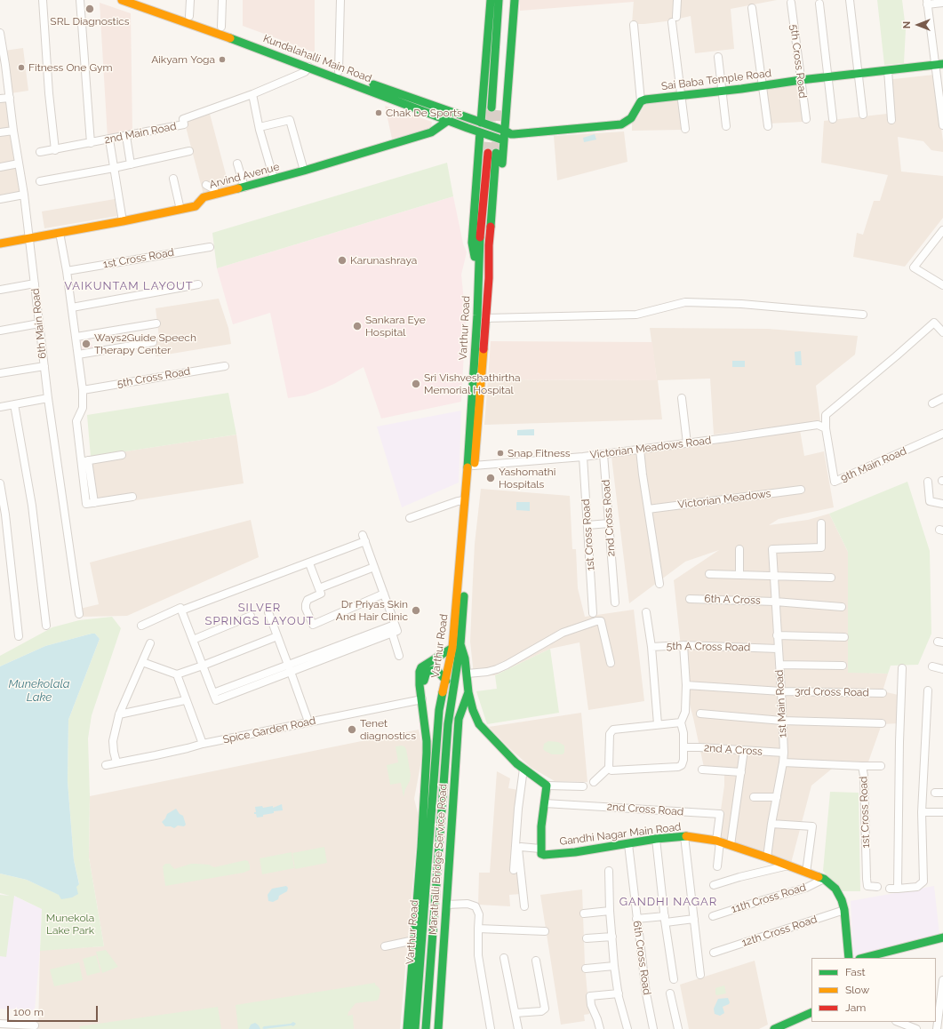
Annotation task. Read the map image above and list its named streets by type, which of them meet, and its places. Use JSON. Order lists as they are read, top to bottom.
{
  "streets": {
    "main road": [
      "Kundalahalli Main Road",
      "Sai Baba Temple Road",
      "Arvind Avenue",
      "Varthur Road",
      "Gandhi Nagar Main Road",
      "Marathalli Bridge Service Road"
    ],
    "street": [
      "5th Cross Road",
      "2nd Main Road",
      "1st Cross Road",
      "6th Main Road",
      "Victorian Meadows Road",
      "9th Main Road",
      "Victorian Meadows",
      "2nd Cross Road",
      "6th A Cross",
      "5th A Cross Road",
      "3rd Cross Road",
      "1st Main Road",
      "Spice Garden Road",
      "2nd A Cross",
      "11th Cross Road",
      "12th Cross Road",
      "6th Cross Road"
    ]
  },
  "crossings": [
    ["Kundalahalli Main Road", "2nd Main Road"],
    ["Kundalahalli Main Road", "Arvind Avenue"],
    ["5th Cross Road", "Sai Baba Temple Road"],
    ["Arvind Avenue", "6th Main Road"],
    ["1st Cross Road", "Victorian Meadows Road"],
    ["1st Cross Road", "1st Main Road"],
    ["Varthur Road", "Victorian Meadows Road"],
    ["Varthur Road", "Marathalli Bridge Service Road"],
    ["Victorian Meadows Road", "9th Main Road"],
    ["Victorian Meadows Road", "2nd Cross Road"],
    ["2nd Cross Road", "Gandhi Nagar Main Road"],
    ["6th A Cross", "1st Main Road"],
    ["5th A Cross Road", "1st Main Road"],
    ["3rd Cross Road", "1st Main Road"],
    ["1st Main Road", "2nd A Cross"],
    ["1st Main Road", "Gandhi Nagar Main Road"],
    ["Spice Garden Road", "Marathalli Bridge Service Road"],
    ["Gandhi Nagar Main Road", "11th Cross Road"],
    ["Gandhi Nagar Main Road", "12th Cross Road"],
    ["Gandhi Nagar Main Road", "6th Cross Road"]
  ],
  "districts": ["VAIKUNTAM LAYOUT", "SILVER SPRINGS LAYOUT", "GANDHI NAGAR"],
  "water": ["Munekolala Lake"],
  "parks": ["Munekola Lake Park"],
  "places": [
    "SRL Diagnostics",
    "Aikyam Yoga",
    "Fitness One Gym",
    "Chak De Sports",
    "Karunashraya",
    "Sankara Eye Hospital",
    "Ways2Guide Speech Therapy Center",
    "Sri Vishveshathirtha Memorial Hospital",
    "Snap Fitness",
    "Yashomathi Hospitals",
    "Dr Priyas Skin And Hair Clinic",
    "Tenet diagnostics"
  ],
  "legend": ["Fast", "Slow", "Jam"],
  "scale_bar": "100 m",
  "north": "left"
}
